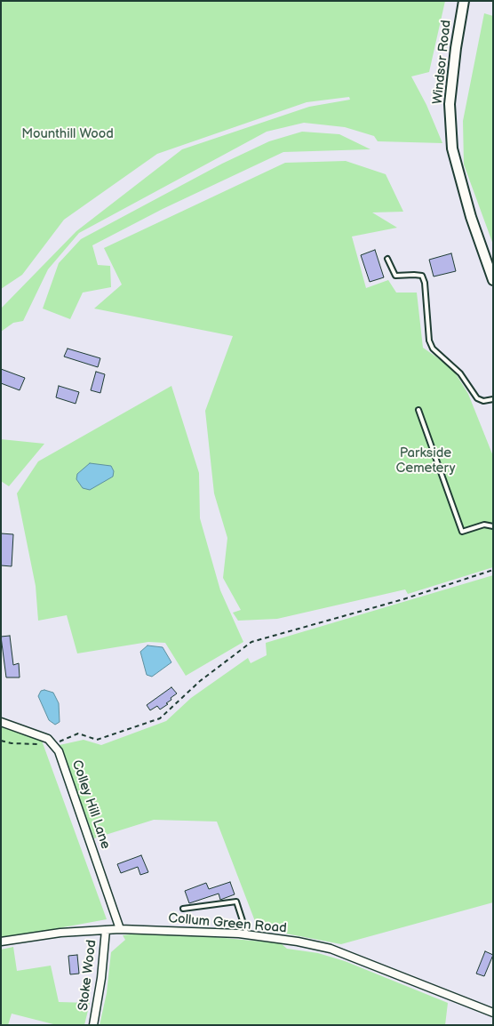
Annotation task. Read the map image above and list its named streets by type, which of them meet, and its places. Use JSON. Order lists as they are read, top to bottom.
{
  "streets": {
    "main road": ["Windsor Road"],
    "street": ["Colley Hill Lane", "Collum Green Road", "Stoke Wood"]
  },
  "crossings": [
    ["Colley Hill Lane", "Collum Green Road"],
    ["Collum Green Road", "Stoke Wood"]
  ],
  "parks": ["Mounthill Wood", "Parkside Cemetery"]
}
